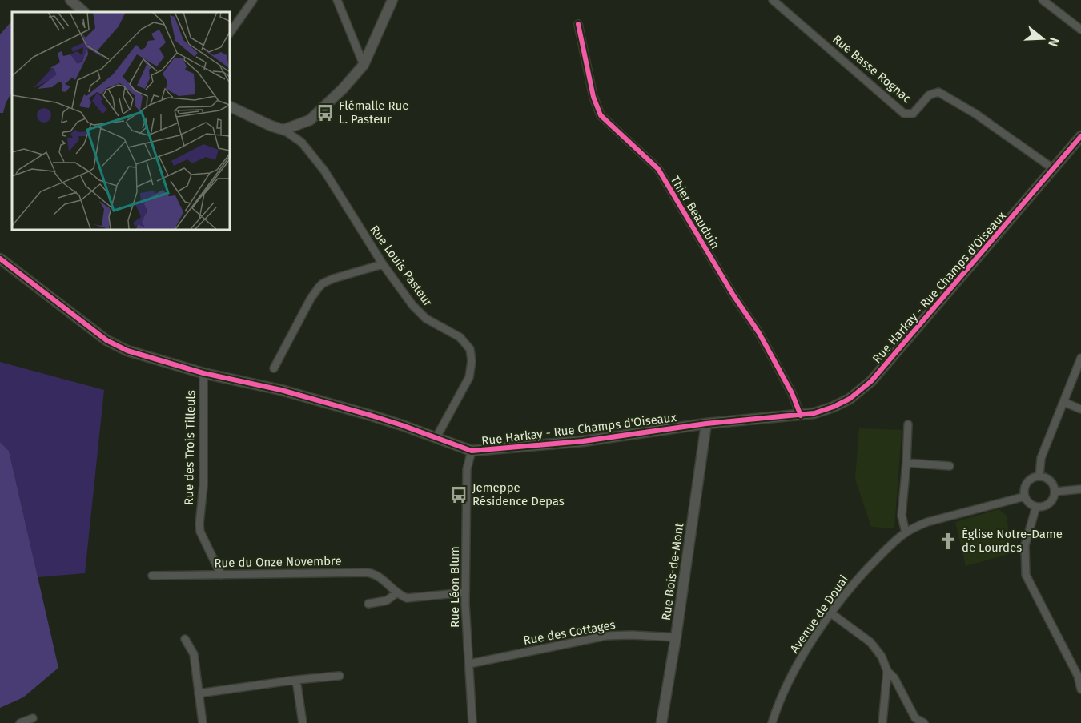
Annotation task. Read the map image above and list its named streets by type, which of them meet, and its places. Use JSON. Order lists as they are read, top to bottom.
{
  "streets": {
    "street": [
      "Rue Basse Rognac",
      "Thier Beauduin",
      "Rue Louis Pasteur",
      "Rue Harkay - Rue Champs d'Oiseaux",
      "Rue des Trois Tilleuls",
      "Rue du Onze Novembre",
      "Rue Bois-de-Mont",
      "Rue Léon Blum",
      "Avenue de Douai",
      "Rue des Cottages"
    ]
  },
  "crossings": [
    ["Rue Basse Rognac", "Rue Harkay - Rue Champs d'Oiseaux"],
    ["Thier Beauduin", "Rue Harkay - Rue Champs d'Oiseaux"],
    ["Rue Louis Pasteur", "Rue Harkay - Rue Champs d'Oiseaux"],
    ["Rue Harkay - Rue Champs d'Oiseaux", "Rue des Trois Tilleuls"],
    ["Rue Harkay - Rue Champs d'Oiseaux", "Rue Bois-de-Mont"],
    ["Rue Harkay - Rue Champs d'Oiseaux", "Rue Léon Blum"],
    ["Rue des Trois Tilleuls", "Rue du Onze Novembre"],
    ["Rue Bois-de-Mont", "Rue des Cottages"],
    ["Rue Léon Blum", "Rue des Cottages"]
  ],
  "places": {
    "bus stop": ["Flémalle Rue L. Pasteur", "Jemeppe Résidence Depas"],
    "church": ["Église Notre-Dame de Lourdes"]
  },
  "north": "right"
}
